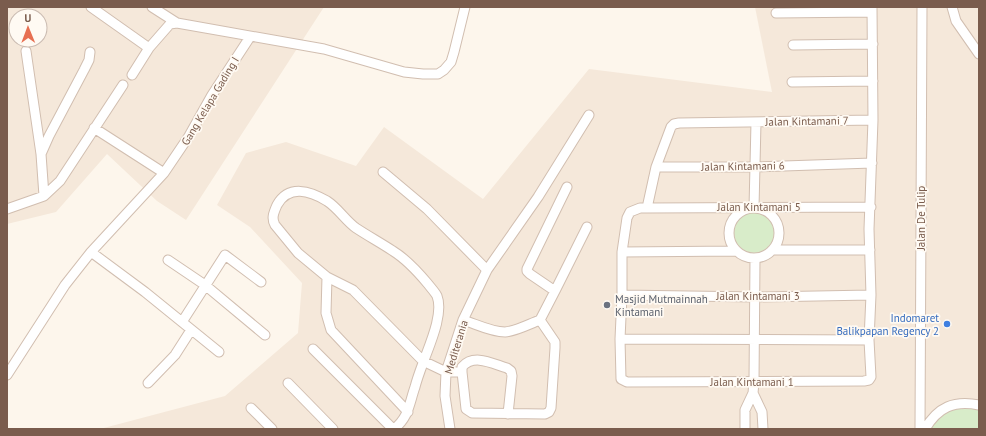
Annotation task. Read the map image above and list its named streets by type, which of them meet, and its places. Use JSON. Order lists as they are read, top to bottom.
{
  "streets": {
    "street": [
      "Gang Kelapa Gading I",
      "Jalan Kintamani 7",
      "Jalan Kintamani 6",
      "Jalan Kintamani 5",
      "Jalan De Tulip",
      "Jalan Kintamani 3",
      "Mediterania",
      "Jalan Kintamani 1"
    ]
  },
  "crossings": [
    ["Jalan Kintamani 7", "Jalan Kintamani 6"],
    ["Jalan Kintamani 7", "Jalan Kintamani 5"]
  ],
  "places": ["Masjid Mutmainnah Kintamani", "Indomaret Balikpapan Regency 2"],
  "north": "top"
}
